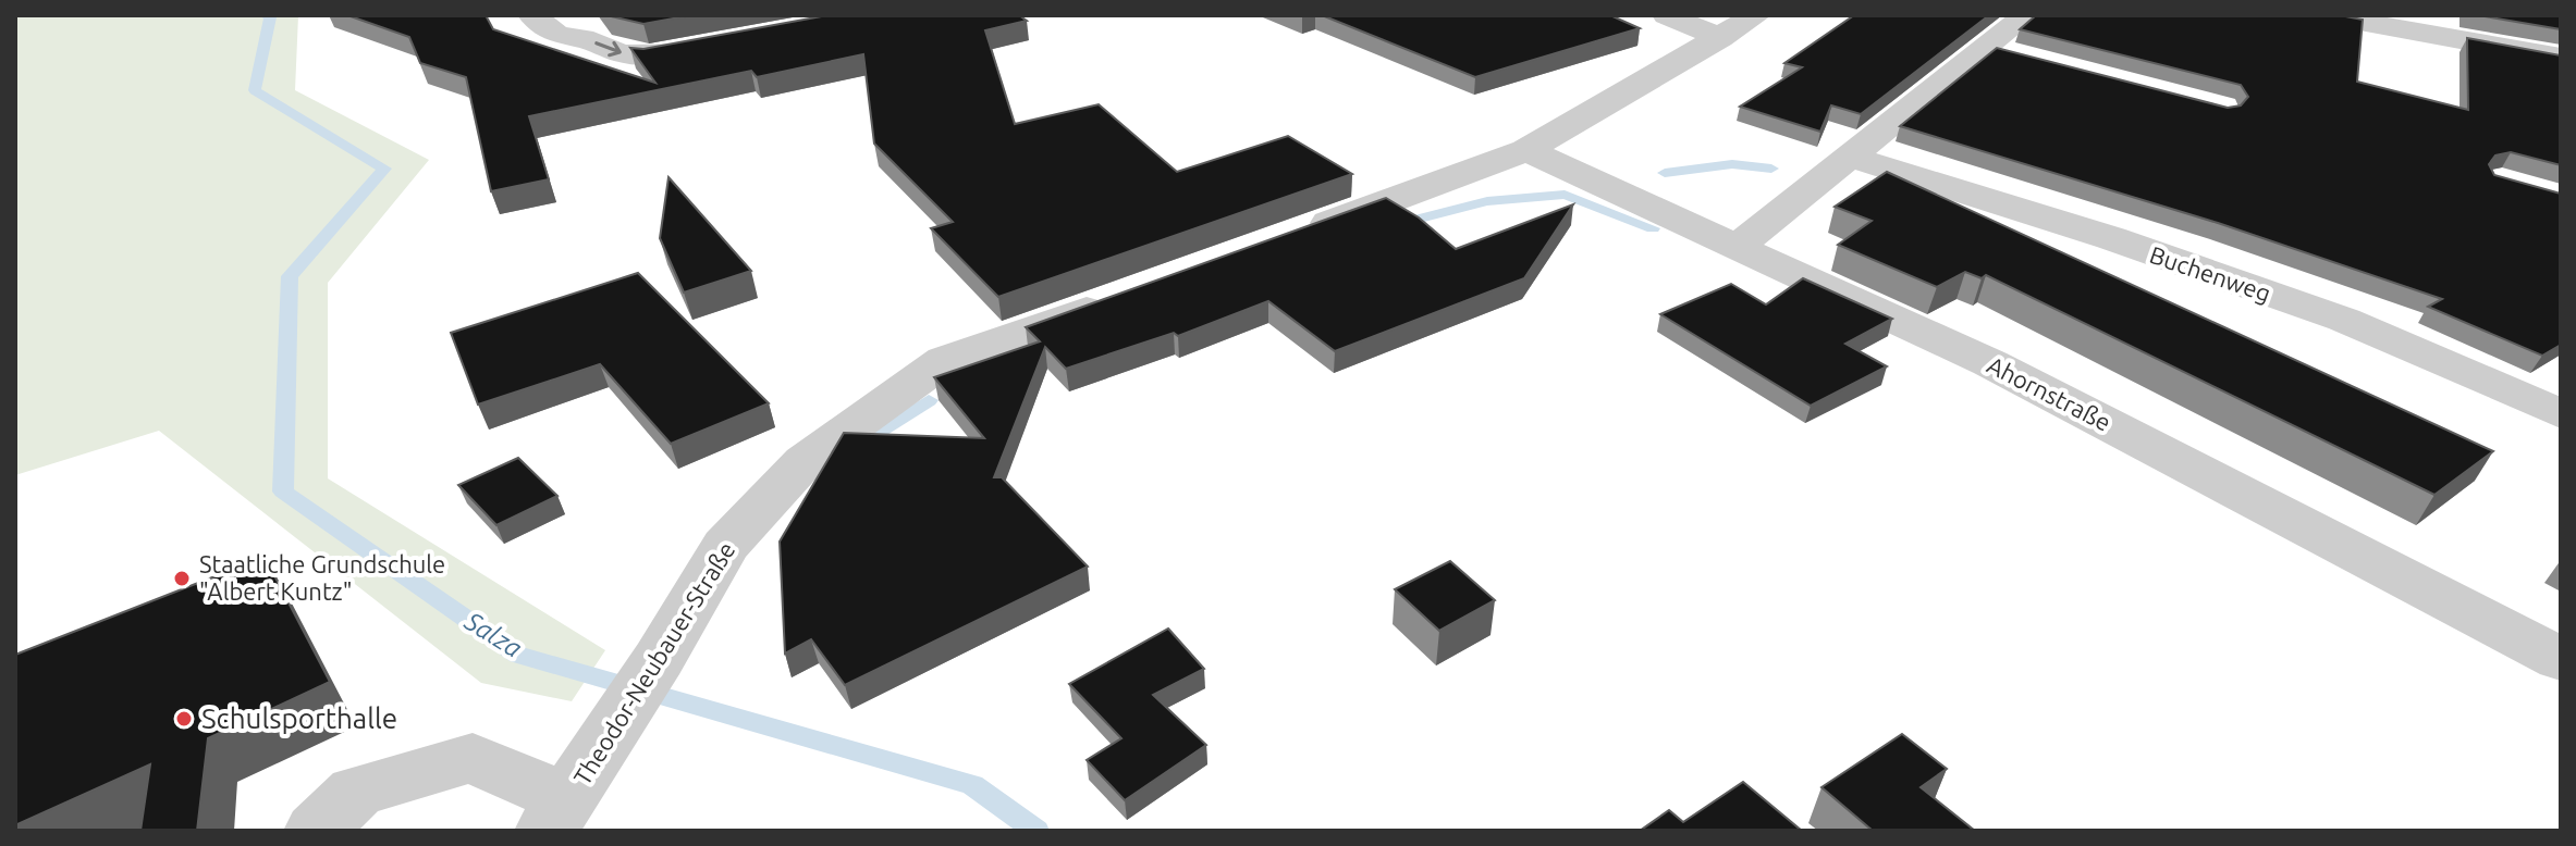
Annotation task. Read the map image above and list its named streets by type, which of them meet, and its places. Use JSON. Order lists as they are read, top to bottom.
{
  "streets": {
    "street": ["Buchenweg", "Ahornstraße", "Theodor-Neubauer-Straße"]
  },
  "water": ["Salza"],
  "places": ["Staatliche Grundschule \"Albert Kuntz\"", "Schulsporthalle"]
}
